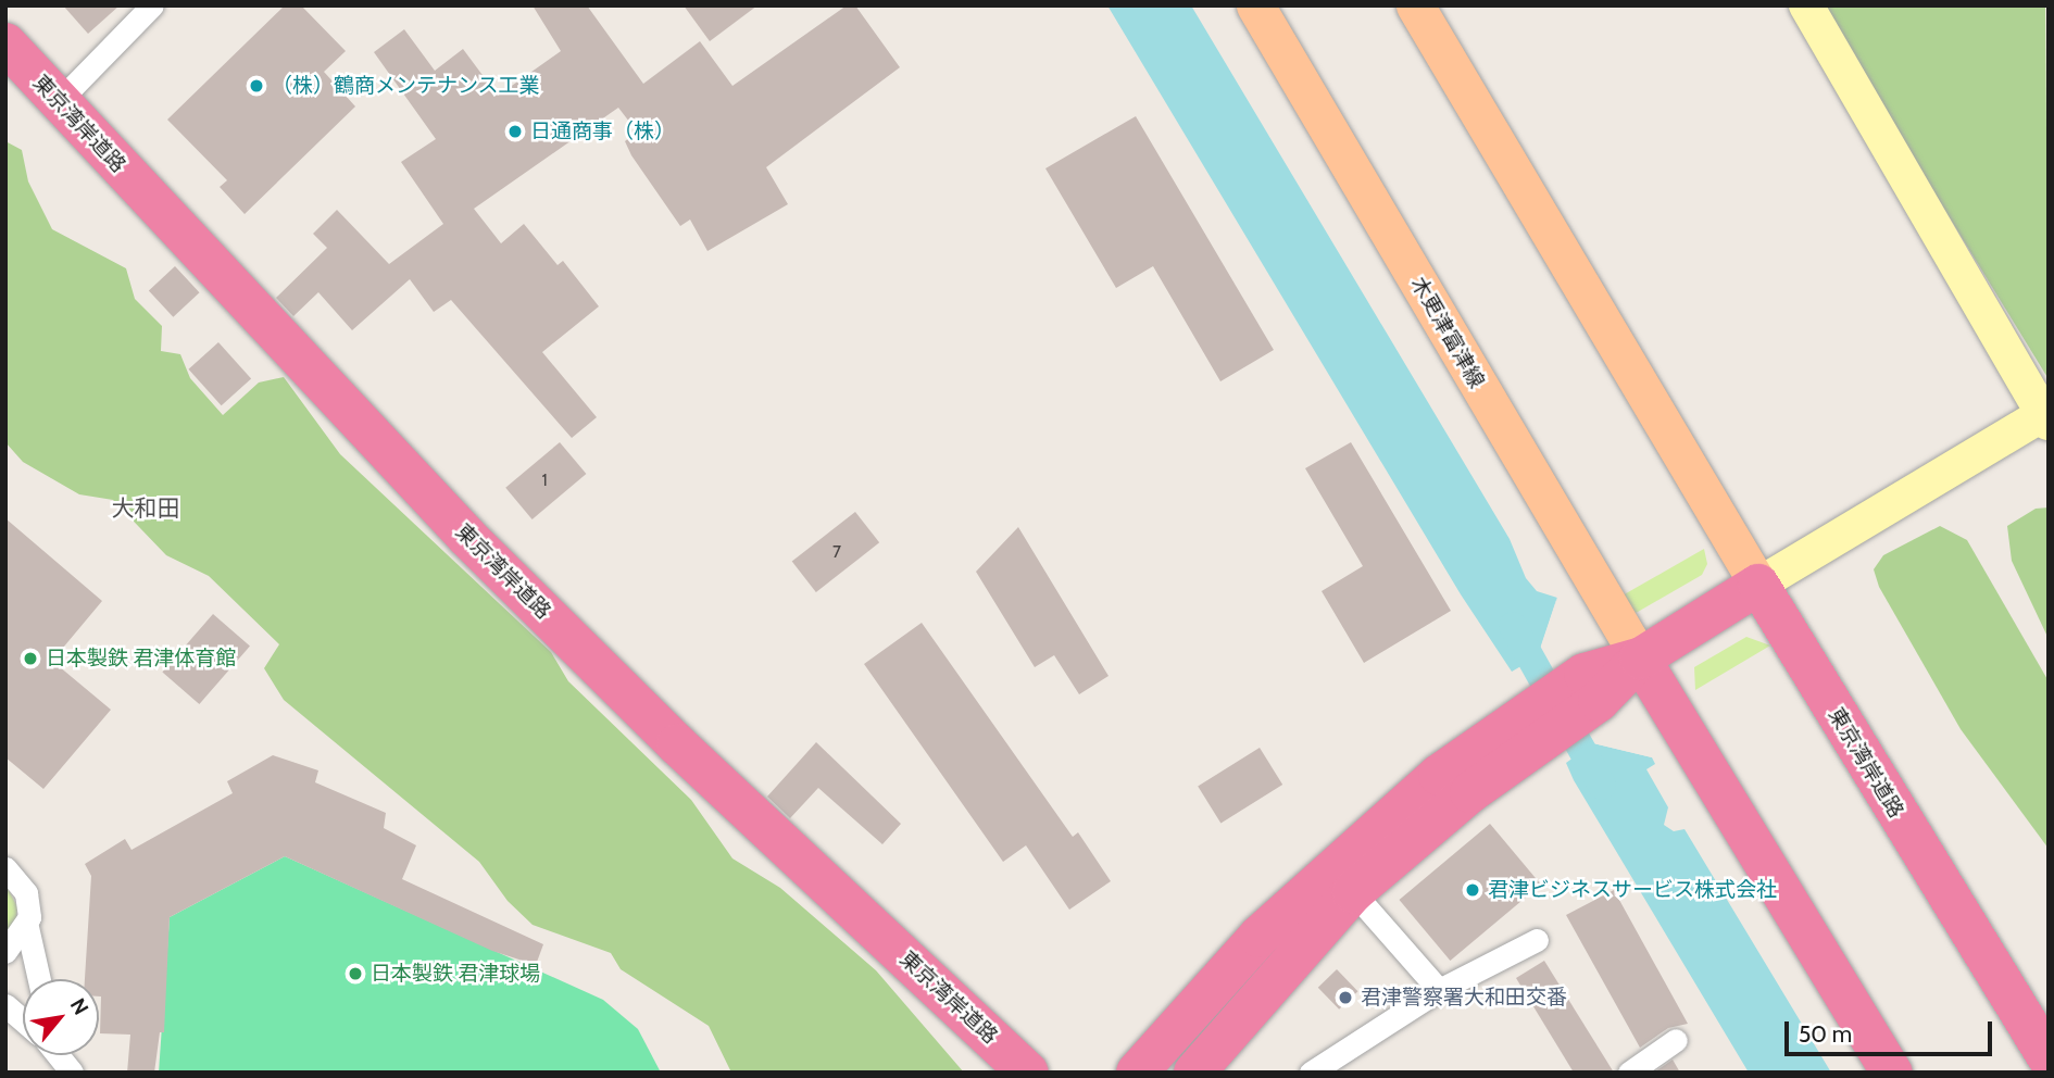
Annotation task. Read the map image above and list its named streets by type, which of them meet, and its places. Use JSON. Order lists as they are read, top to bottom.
{
  "streets": {
    "highway": ["東京湾岸道路"],
    "main road": ["木更津富津線"]
  },
  "districts": ["大和田"],
  "places": [
    "（株）鶴商メンテナンス工業",
    "日通商事（株）",
    "日本製鉄 君津体育館",
    "君津ビジネスサービス株式会社",
    "日本製鉄 君津球場",
    "君津警察署大和田交番"
  ],
  "house_numbers": ["1", "7"],
  "scale_bar": "50 m",
  "north": "top right"
}
